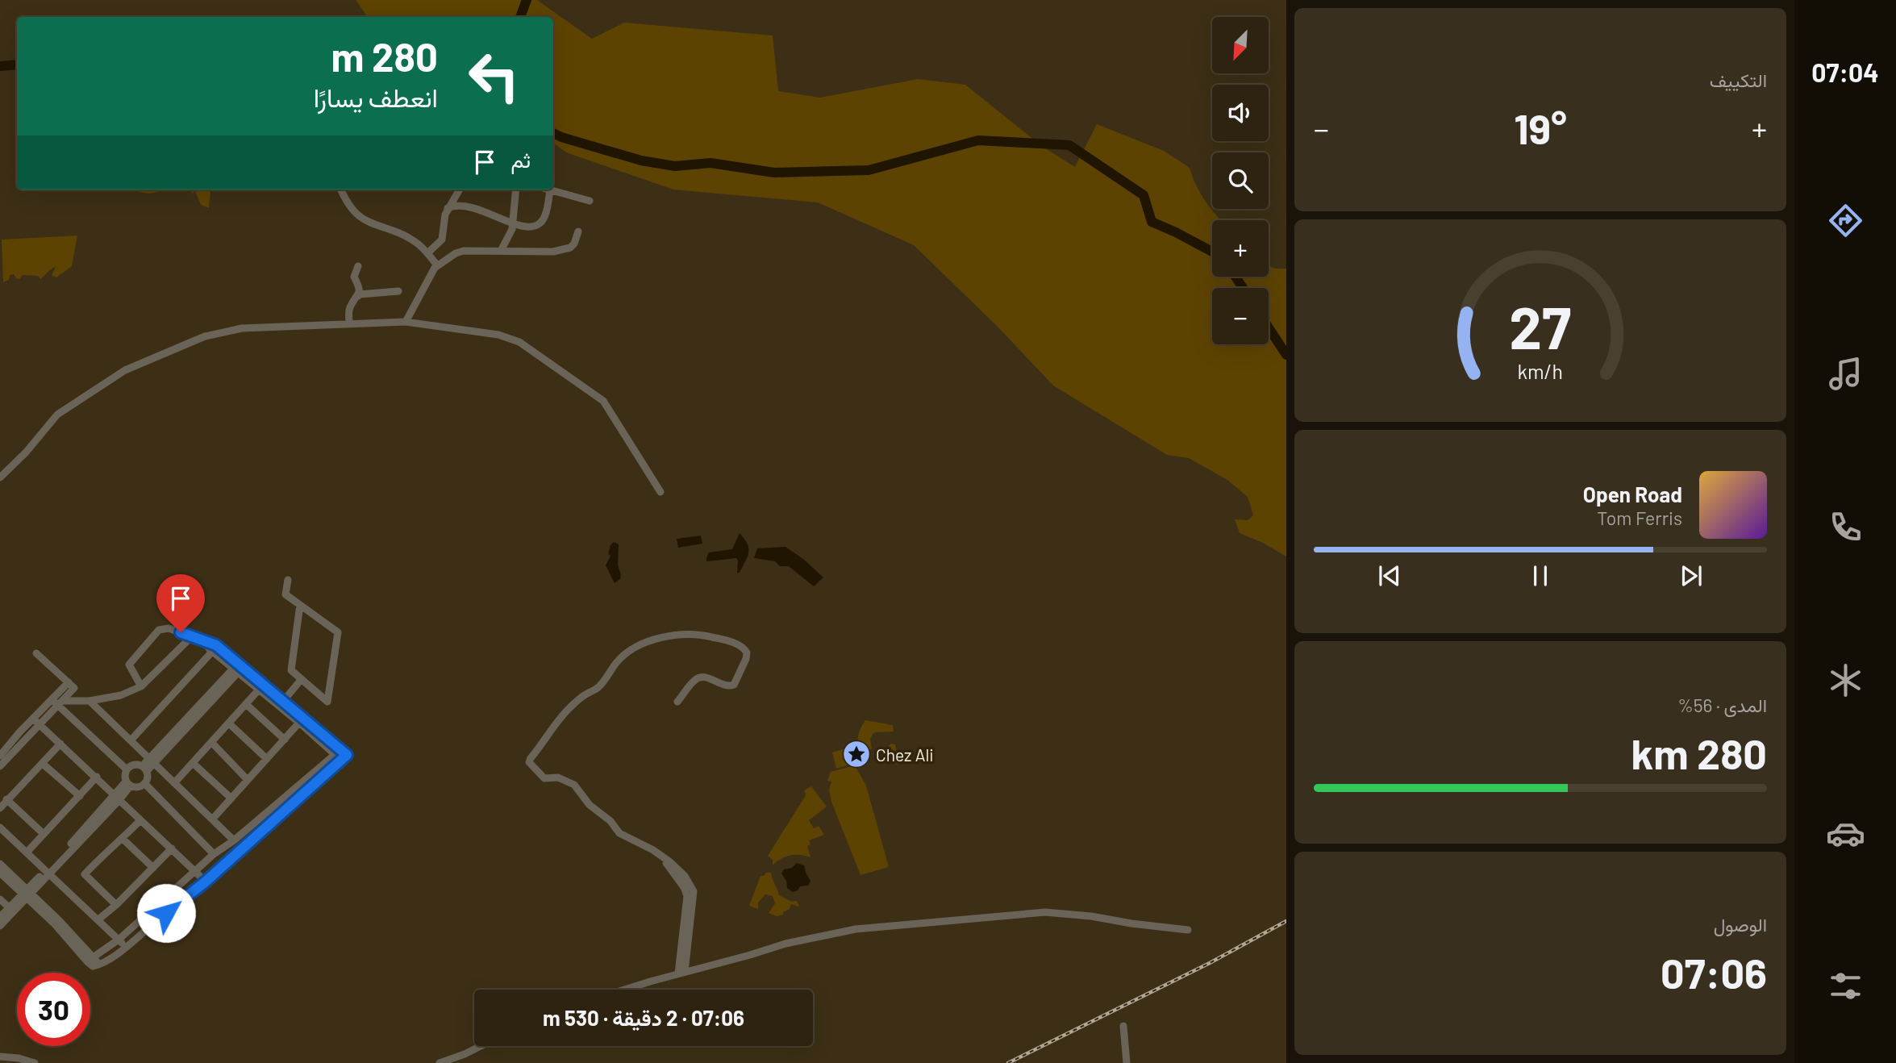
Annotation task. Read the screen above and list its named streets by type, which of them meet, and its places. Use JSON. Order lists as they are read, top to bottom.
{
  "places": {
    "place": ["Chez Ali"]
  },
  "north": "bottom left",
  "page": {
    "tabs": "07:04",
    "tile": [
      "التكييف",
      ["المدى · 56%", "280 km"],
      ["الوصول", "07:06"]
    ],
    "map_buttons": ["+", "−"],
    "turn": ["280 m", "انعطف يسارًا"],
    "heat": ["−", "19°", "+"],
    "then": "ثم",
    "song": ["Open Road", "Tom Ferris"],
    "limit": "30",
    "trip": "07:06 · 2 دقيقة · 530 m",
    "gauge": ["27", "km/h"]
  }
}
